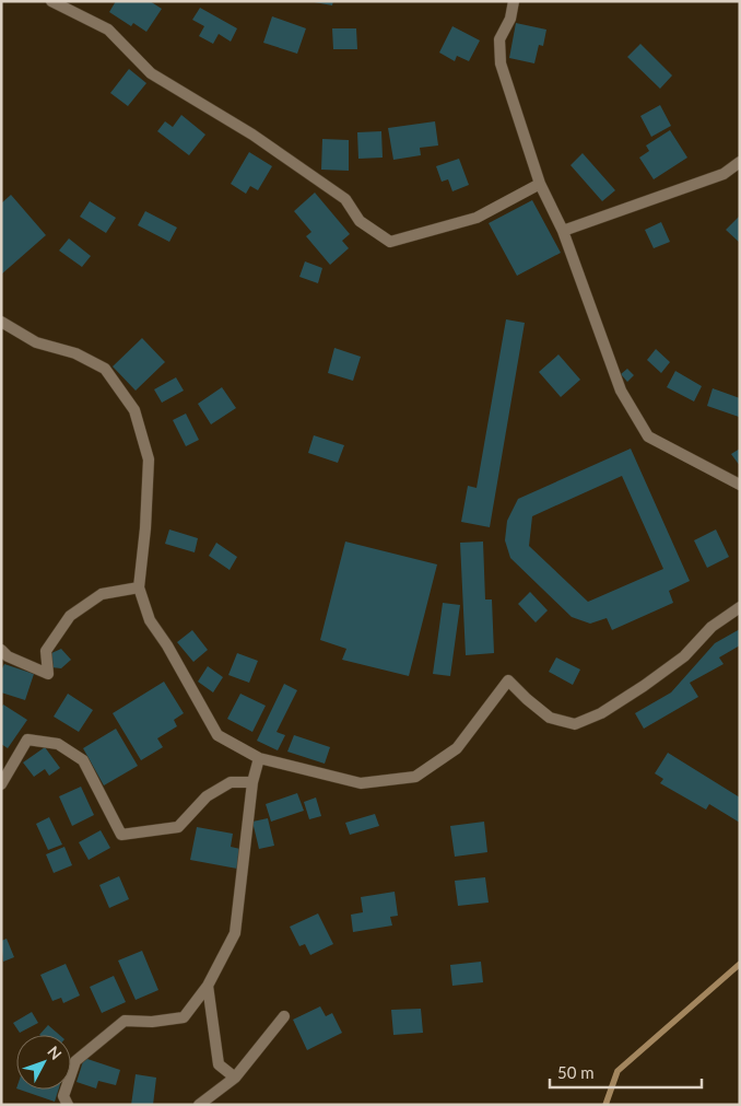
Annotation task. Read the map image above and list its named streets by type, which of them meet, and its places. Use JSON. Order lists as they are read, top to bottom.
{
  "scale_bar": "50 m",
  "north": "top right"
}
